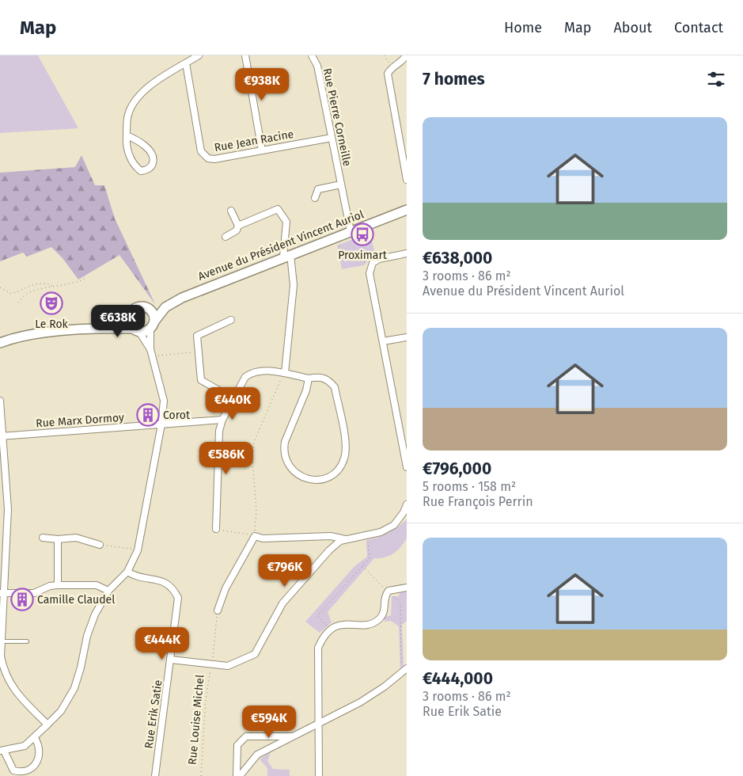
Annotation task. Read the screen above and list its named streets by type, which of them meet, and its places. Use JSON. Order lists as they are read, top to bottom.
{
  "streets": {
    "street": [
      "Rue Pierre Corneille",
      "Rue Jean Racine",
      "Avenue du Président Vincent Auriol",
      "Rue Marx Dormoy",
      "Rue Erik Satie"
    ],
    "path": ["Rue Louise Michel"]
  },
  "crossings": [
    ["Rue Pierre Corneille", "Rue Jean Racine"],
    ["Rue Pierre Corneille", "Avenue du Président Vincent Auriol"]
  ],
  "places": {
    "bus stop": ["Proximart"],
    "theatre": ["Le Rok"],
    "building": ["Corot", "Camille Claudel"]
  },
  "page": {
    "header": "Map",
    "nav": [
      "Home",
      "Map",
      "About",
      "Contact"
    ],
    "heading": "7 homes",
    "price": [
      "€938K",
      "€638K",
      "€440K",
      "€586K",
      "€796K",
      "€444K",
      "€594K"
    ],
    "list": [
      {
        "name": "€638,000",
        "note": "3 rooms · 86 m² · Avenue du Président Vincent Auriol"
      },
      {
        "name": "€796,000",
        "note": "5 rooms · 158 m² · Rue François Perrin"
      },
      {
        "name": "€444,000",
        "note": "3 rooms · 86 m² · Rue Erik Satie"
      }
    ]
  }
}
